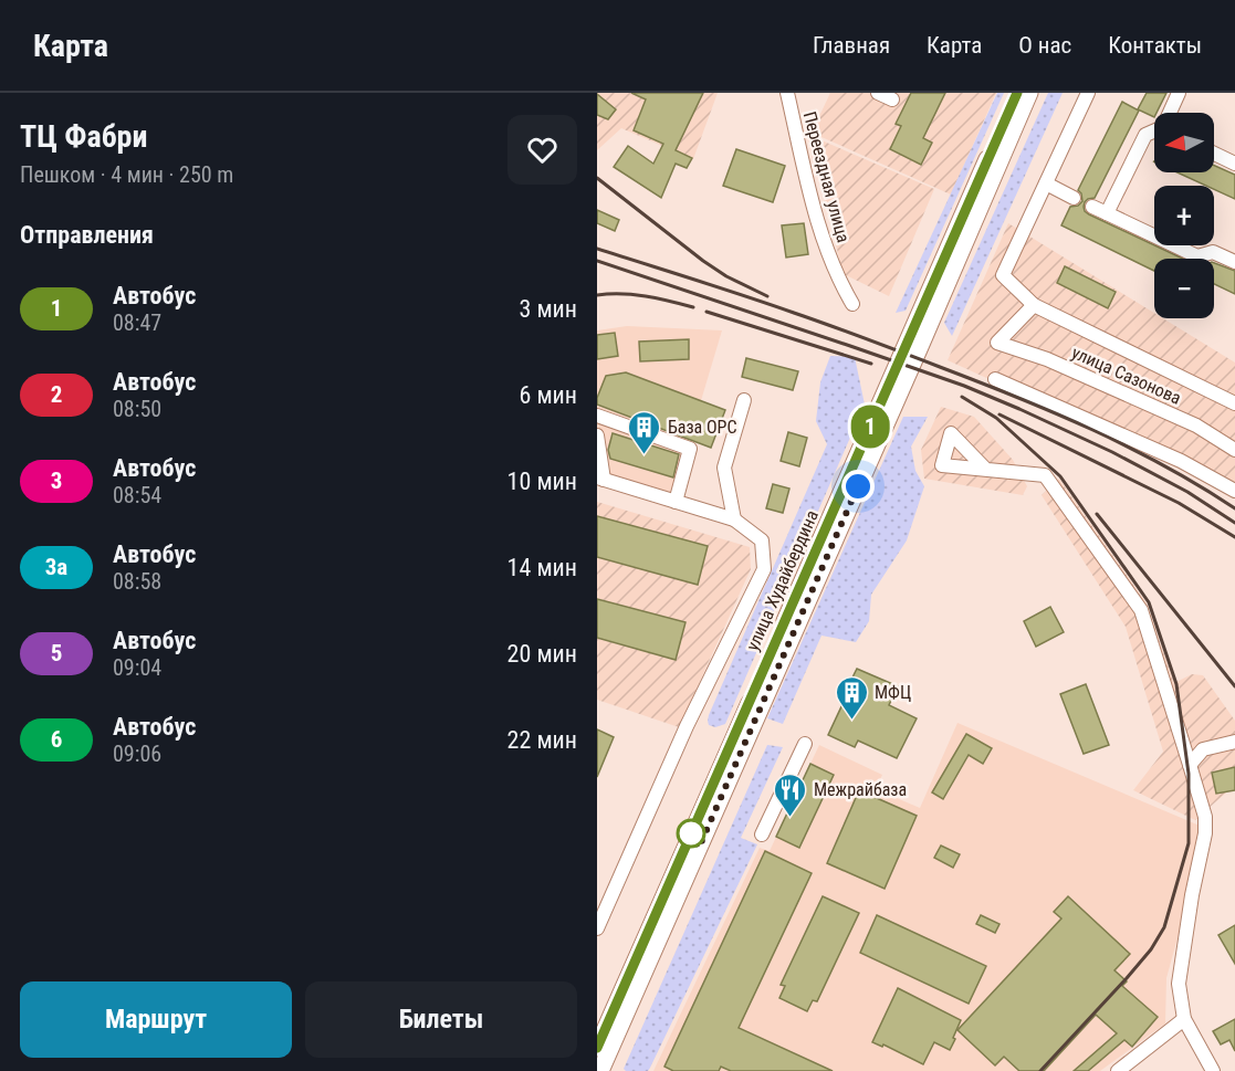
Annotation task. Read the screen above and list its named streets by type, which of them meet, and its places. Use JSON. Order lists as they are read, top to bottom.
{
  "streets": {
    "main road": ["улица Худайбердина"],
    "street": ["Переездная улица", "улица Сазонова"]
  },
  "places": {
    "building": ["База ОРС", "МФЦ"],
    "restaurant": ["Межрайбаза"]
  },
  "lines": ["bus line 1"],
  "north": "left",
  "page": {
    "header": "Карта",
    "nav": [
      "Главная",
      "Карта",
      "О нас",
      "Контакты"
    ],
    "heading": [
      ["ТЦ Фабри", "Пешком · 4 мин · 250 m"],
      "Отправления"
    ],
    "on_map": "1",
    "map_buttons": ["+", "−"],
    "list": [
      {
        "mark": "1",
        "name": "Автобус",
        "note": "08:47",
        "value": "3 мин"
      },
      {
        "mark": "2",
        "name": "Автобус",
        "note": "08:50",
        "value": "6 мин"
      },
      {
        "mark": "3",
        "name": "Автобус",
        "note": "08:54",
        "value": "10 мин"
      },
      {
        "mark": "3а",
        "name": "Автобус",
        "note": "08:58",
        "value": "14 мин"
      },
      {
        "mark": "5",
        "name": "Автобус",
        "note": "09:04",
        "value": "20 мин"
      },
      {
        "mark": "6",
        "name": "Автобус",
        "note": "09:06",
        "value": "22 мин"
      }
    ],
    "buttons": ["Маршрут", "Билеты"]
  }
}
